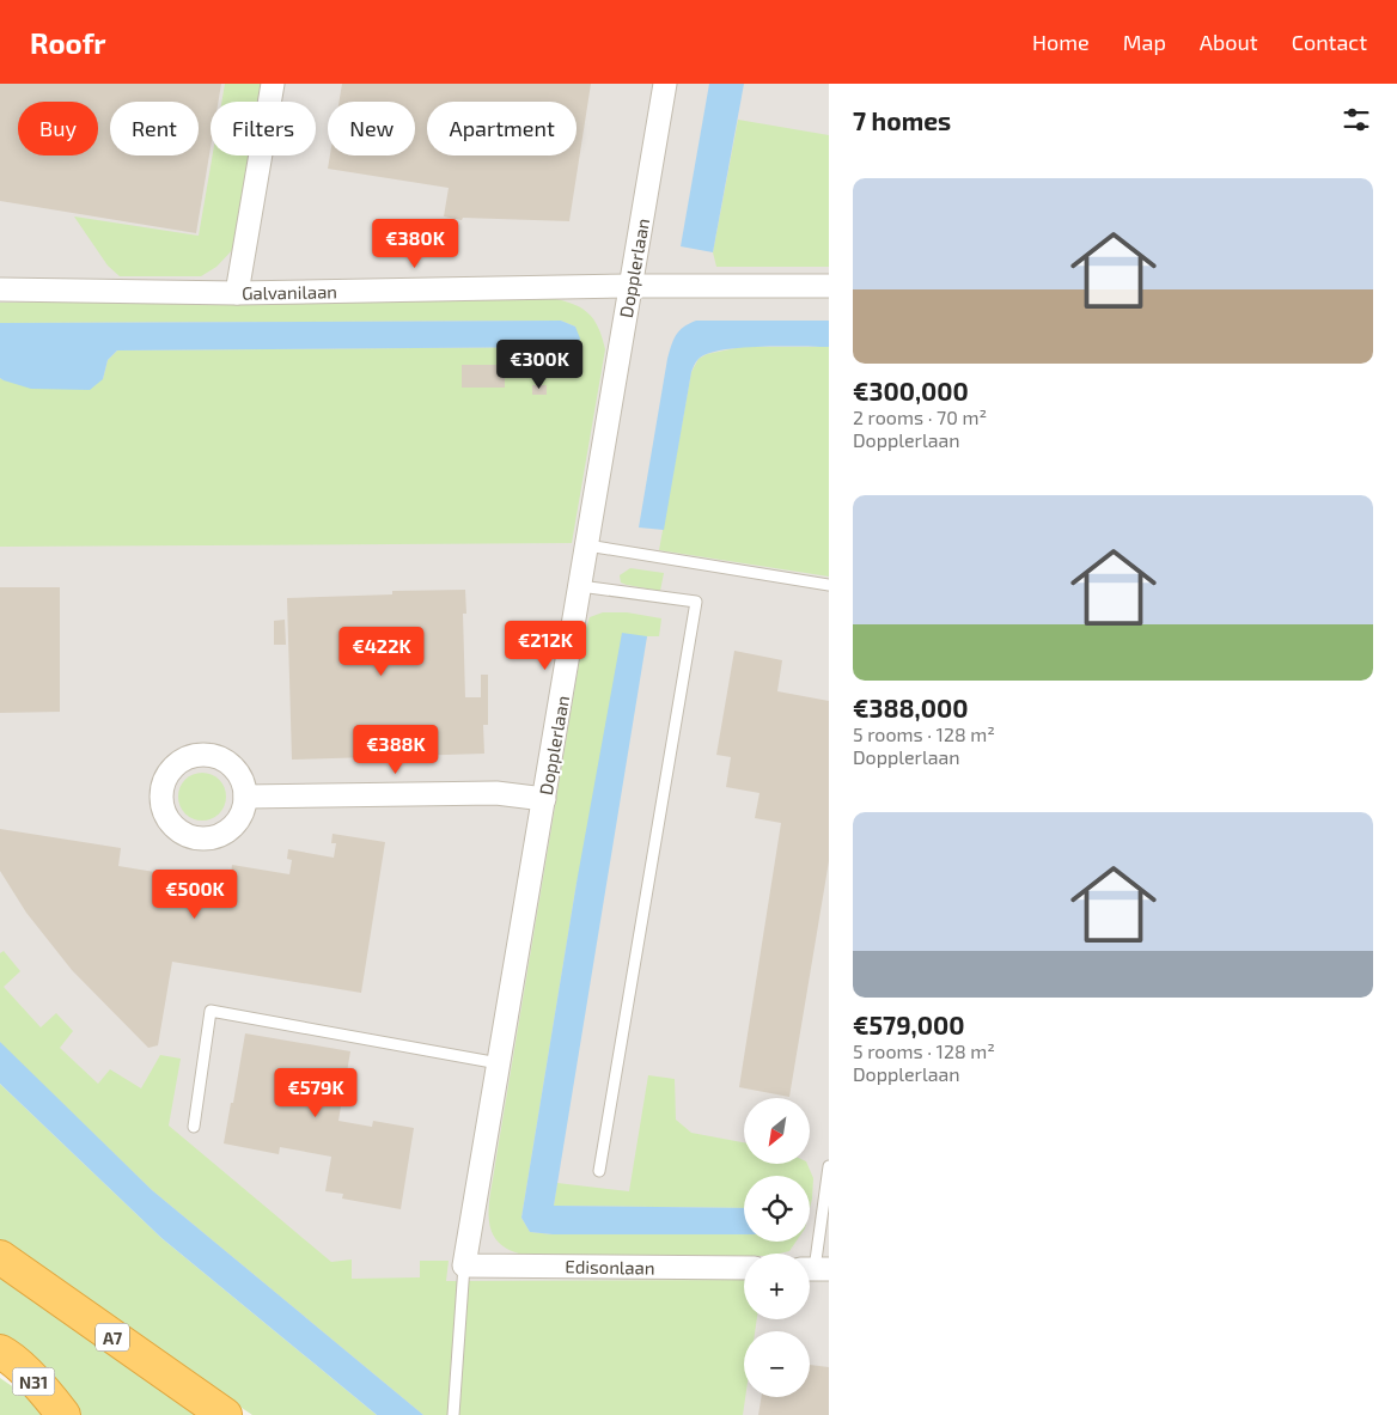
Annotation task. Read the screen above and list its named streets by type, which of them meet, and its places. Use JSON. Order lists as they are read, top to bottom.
{
  "streets": {
    "highway": ["A7", "N31"],
    "street": ["Dopplerlaan", "Galvanilaan", "Edisonlaan"]
  },
  "crossings": [
    ["Dopplerlaan", "Galvanilaan"],
    ["Dopplerlaan", "Edisonlaan"]
  ],
  "north": "bottom left",
  "page": {
    "header": "Roofr",
    "nav": [
      "Home",
      "Map",
      "About",
      "Contact"
    ],
    "heading": "7 homes",
    "chip": [
      "Buy",
      "Rent",
      "Filters",
      "New",
      "Apartment"
    ],
    "list": [
      {
        "name": "€300,000",
        "note": "2 rooms · 70 m² · Dopplerlaan"
      },
      {
        "name": "€388,000",
        "note": "5 rooms · 128 m² · Dopplerlaan"
      },
      {
        "name": "€579,000",
        "note": "5 rooms · 128 m² · Dopplerlaan"
      }
    ],
    "price": [
      "€380K",
      "€300K",
      "€212K",
      "€422K",
      "€388K",
      "€500K",
      "€579K"
    ],
    "map_buttons": ["+", "−"]
  }
}
